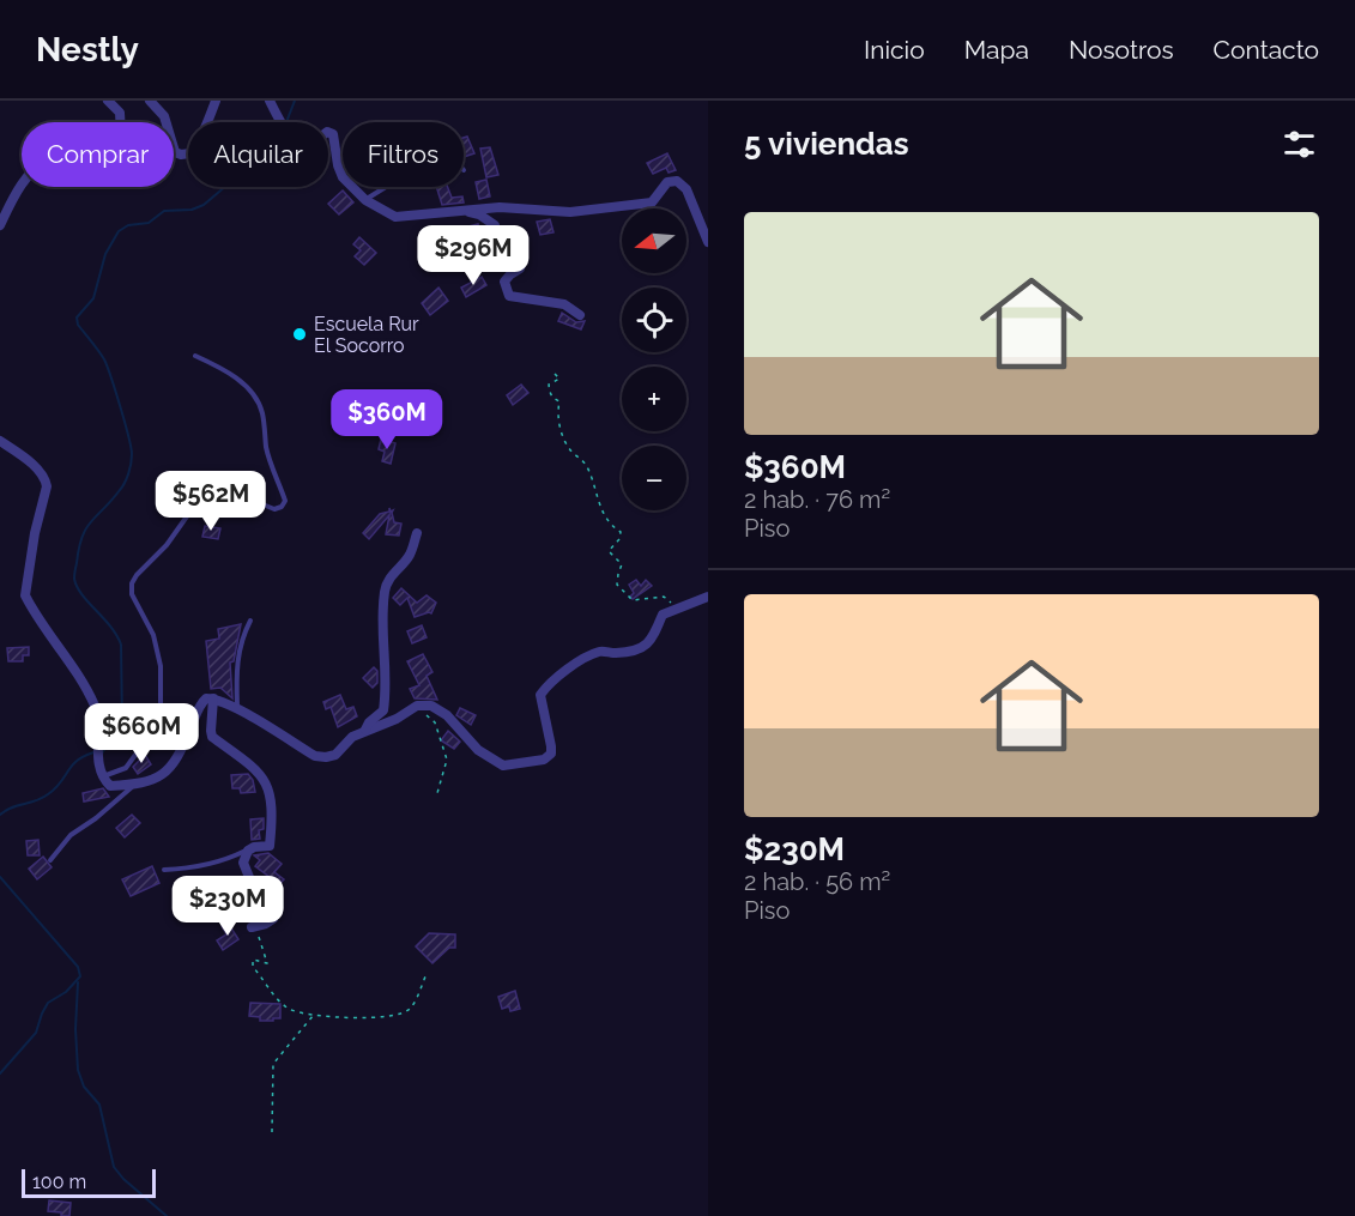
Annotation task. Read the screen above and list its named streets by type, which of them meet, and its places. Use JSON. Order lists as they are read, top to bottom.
{
  "places": ["Escuela Rur El Socorro"],
  "scale_bar": "100 m",
  "north": "left",
  "page": {
    "header": "Nestly",
    "nav": [
      "Inicio",
      "Mapa",
      "Nosotros",
      "Contacto"
    ],
    "heading": "5 viviendas",
    "chip": ["Comprar", "Alquilar", "Filtros"],
    "list": [
      {
        "name": "$360M",
        "note": "2 hab. · 76 m² · Piso"
      },
      {
        "name": "$230M",
        "note": "2 hab. · 56 m² · Piso"
      }
    ],
    "map_buttons": ["+", "−"],
    "price": [
      "$296M",
      "$360M",
      "$562M",
      "$660M",
      "$230M"
    ],
    "scale": "100 m"
  }
}
